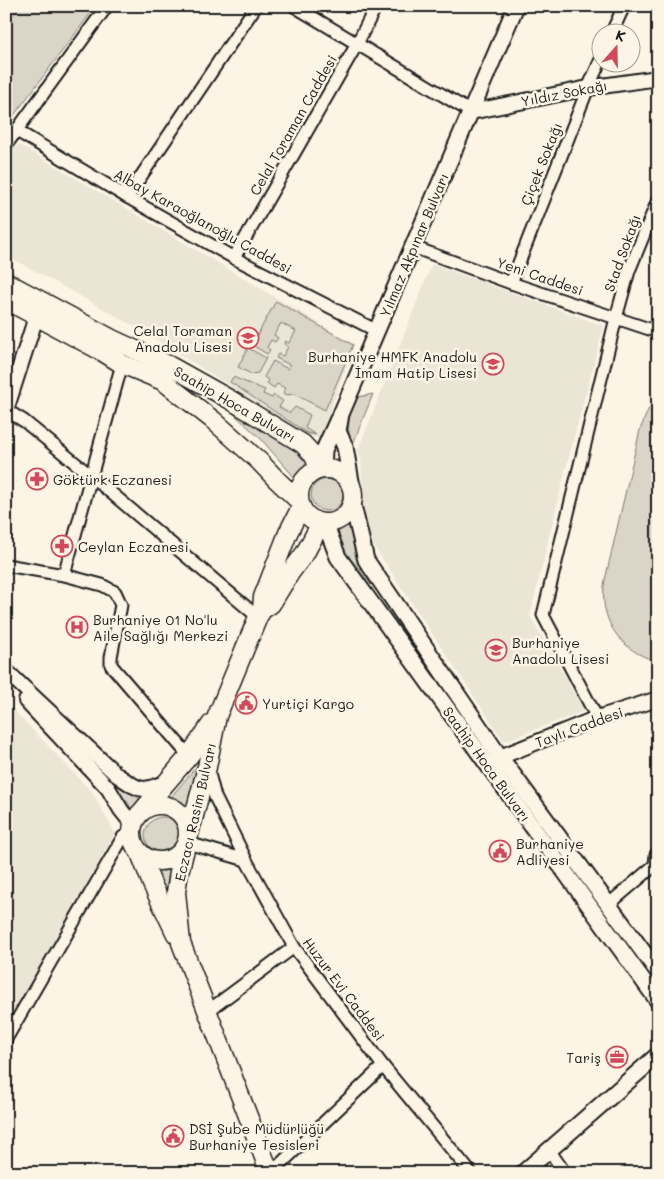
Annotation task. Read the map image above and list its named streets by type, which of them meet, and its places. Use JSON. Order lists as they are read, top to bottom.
{
  "streets": {
    "main road": ["Yılmaz Akpınar Bulvarı", "Saahip Hoca Bulvarı", "Eczacı Rasim Bulvarı"],
    "street": [
      "Yıldız Sokağı",
      "Celal Toraman Caddesi",
      "Çiçek Sokağı",
      "Albay Karaoğlanoğlu Caddesi",
      "Stad Sokağı",
      "Yeni Caddesi",
      "Taylı Caddesi",
      "Huzur Evi Caddesi"
    ]
  },
  "crossings": [
    ["Yıldız Sokağı", "Çiçek Sokağı"],
    ["Yıldız Sokağı", "Yılmaz Akpınar Bulvarı"],
    ["Celal Toraman Caddesi", "Albay Karaoğlanoğlu Caddesi"],
    ["Çiçek Sokağı", "Yeni Caddesi"],
    ["Albay Karaoğlanoğlu Caddesi", "Yılmaz Akpınar Bulvarı"],
    ["Yılmaz Akpınar Bulvarı", "Yeni Caddesi"],
    ["Yılmaz Akpınar Bulvarı", "Saahip Hoca Bulvarı"],
    ["Yılmaz Akpınar Bulvarı", "Eczacı Rasim Bulvarı"],
    ["Stad Sokağı", "Yeni Caddesi"],
    ["Stad Sokağı", "Taylı Caddesi"],
    ["Saahip Hoca Bulvarı", "Taylı Caddesi"],
    ["Saahip Hoca Bulvarı", "Eczacı Rasim Bulvarı"],
    ["Eczacı Rasim Bulvarı", "Huzur Evi Caddesi"]
  ],
  "places": {
    "school or university": ["Celal Toraman Anadolu Lisesi", "Burhaniye HMFK Anadolu İmam Hatip Lisesi", "Burhaniye Anadolu Lisesi"],
    "pharmacy": ["Göktürk Eczanesi", "Ceylan Eczanesi"],
    "hospital": ["Burhaniye 01 No'lu Aile Sağlığı Merkezi"],
    "public building": ["Yurtiçi Kargo", "Burhaniye Adliyesi", "DSİ Şube Müdürlüğü Burhaniye Tesisleri"],
    "office": ["Tariş"]
  },
  "north": "top"
}
